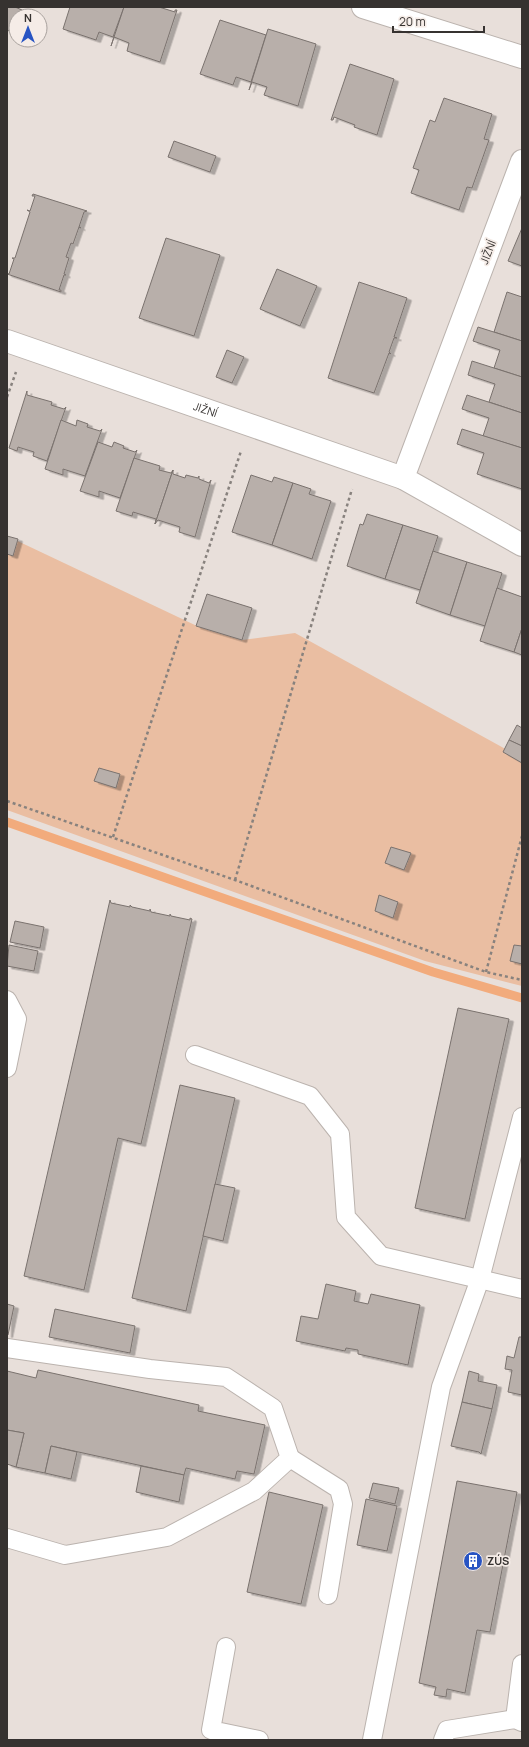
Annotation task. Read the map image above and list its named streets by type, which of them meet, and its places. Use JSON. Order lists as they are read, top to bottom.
{
  "streets": {
    "street": ["JIŽNÍ"]
  },
  "places": {
    "building": ["ZÚS"]
  },
  "scale_bar": "20 m",
  "north": "top"
}
